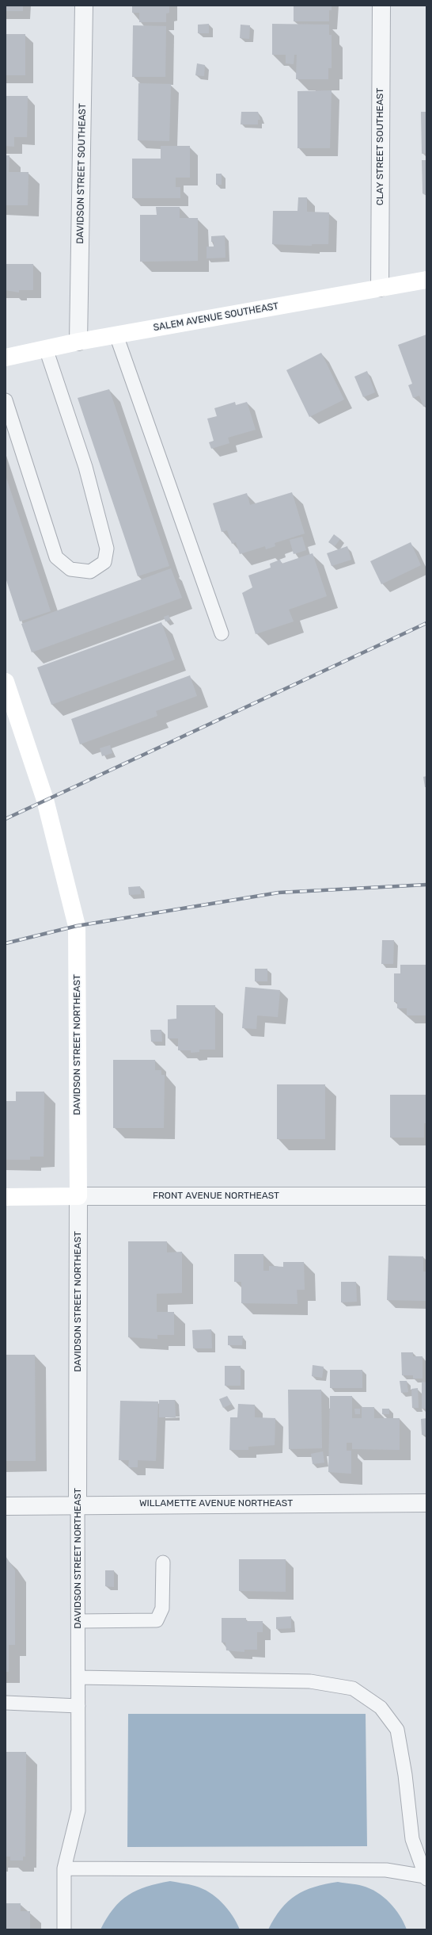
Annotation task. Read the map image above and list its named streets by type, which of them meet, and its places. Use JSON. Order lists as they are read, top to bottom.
{
  "streets": {
    "street": [
      "CLAY STREET SOUTHEAST",
      "DAVIDSON STREET SOUTHEAST",
      "SALEM AVENUE SOUTHEAST",
      "DAVIDSON STREET NORTHEAST",
      "FRONT AVENUE NORTHEAST",
      "WILLAMETTE AVENUE NORTHEAST"
    ]
  },
  "crossings": [
    ["CLAY STREET SOUTHEAST", "SALEM AVENUE SOUTHEAST"],
    ["DAVIDSON STREET SOUTHEAST", "SALEM AVENUE SOUTHEAST"],
    ["DAVIDSON STREET NORTHEAST", "FRONT AVENUE NORTHEAST"],
    ["DAVIDSON STREET NORTHEAST", "WILLAMETTE AVENUE NORTHEAST"]
  ]
}
